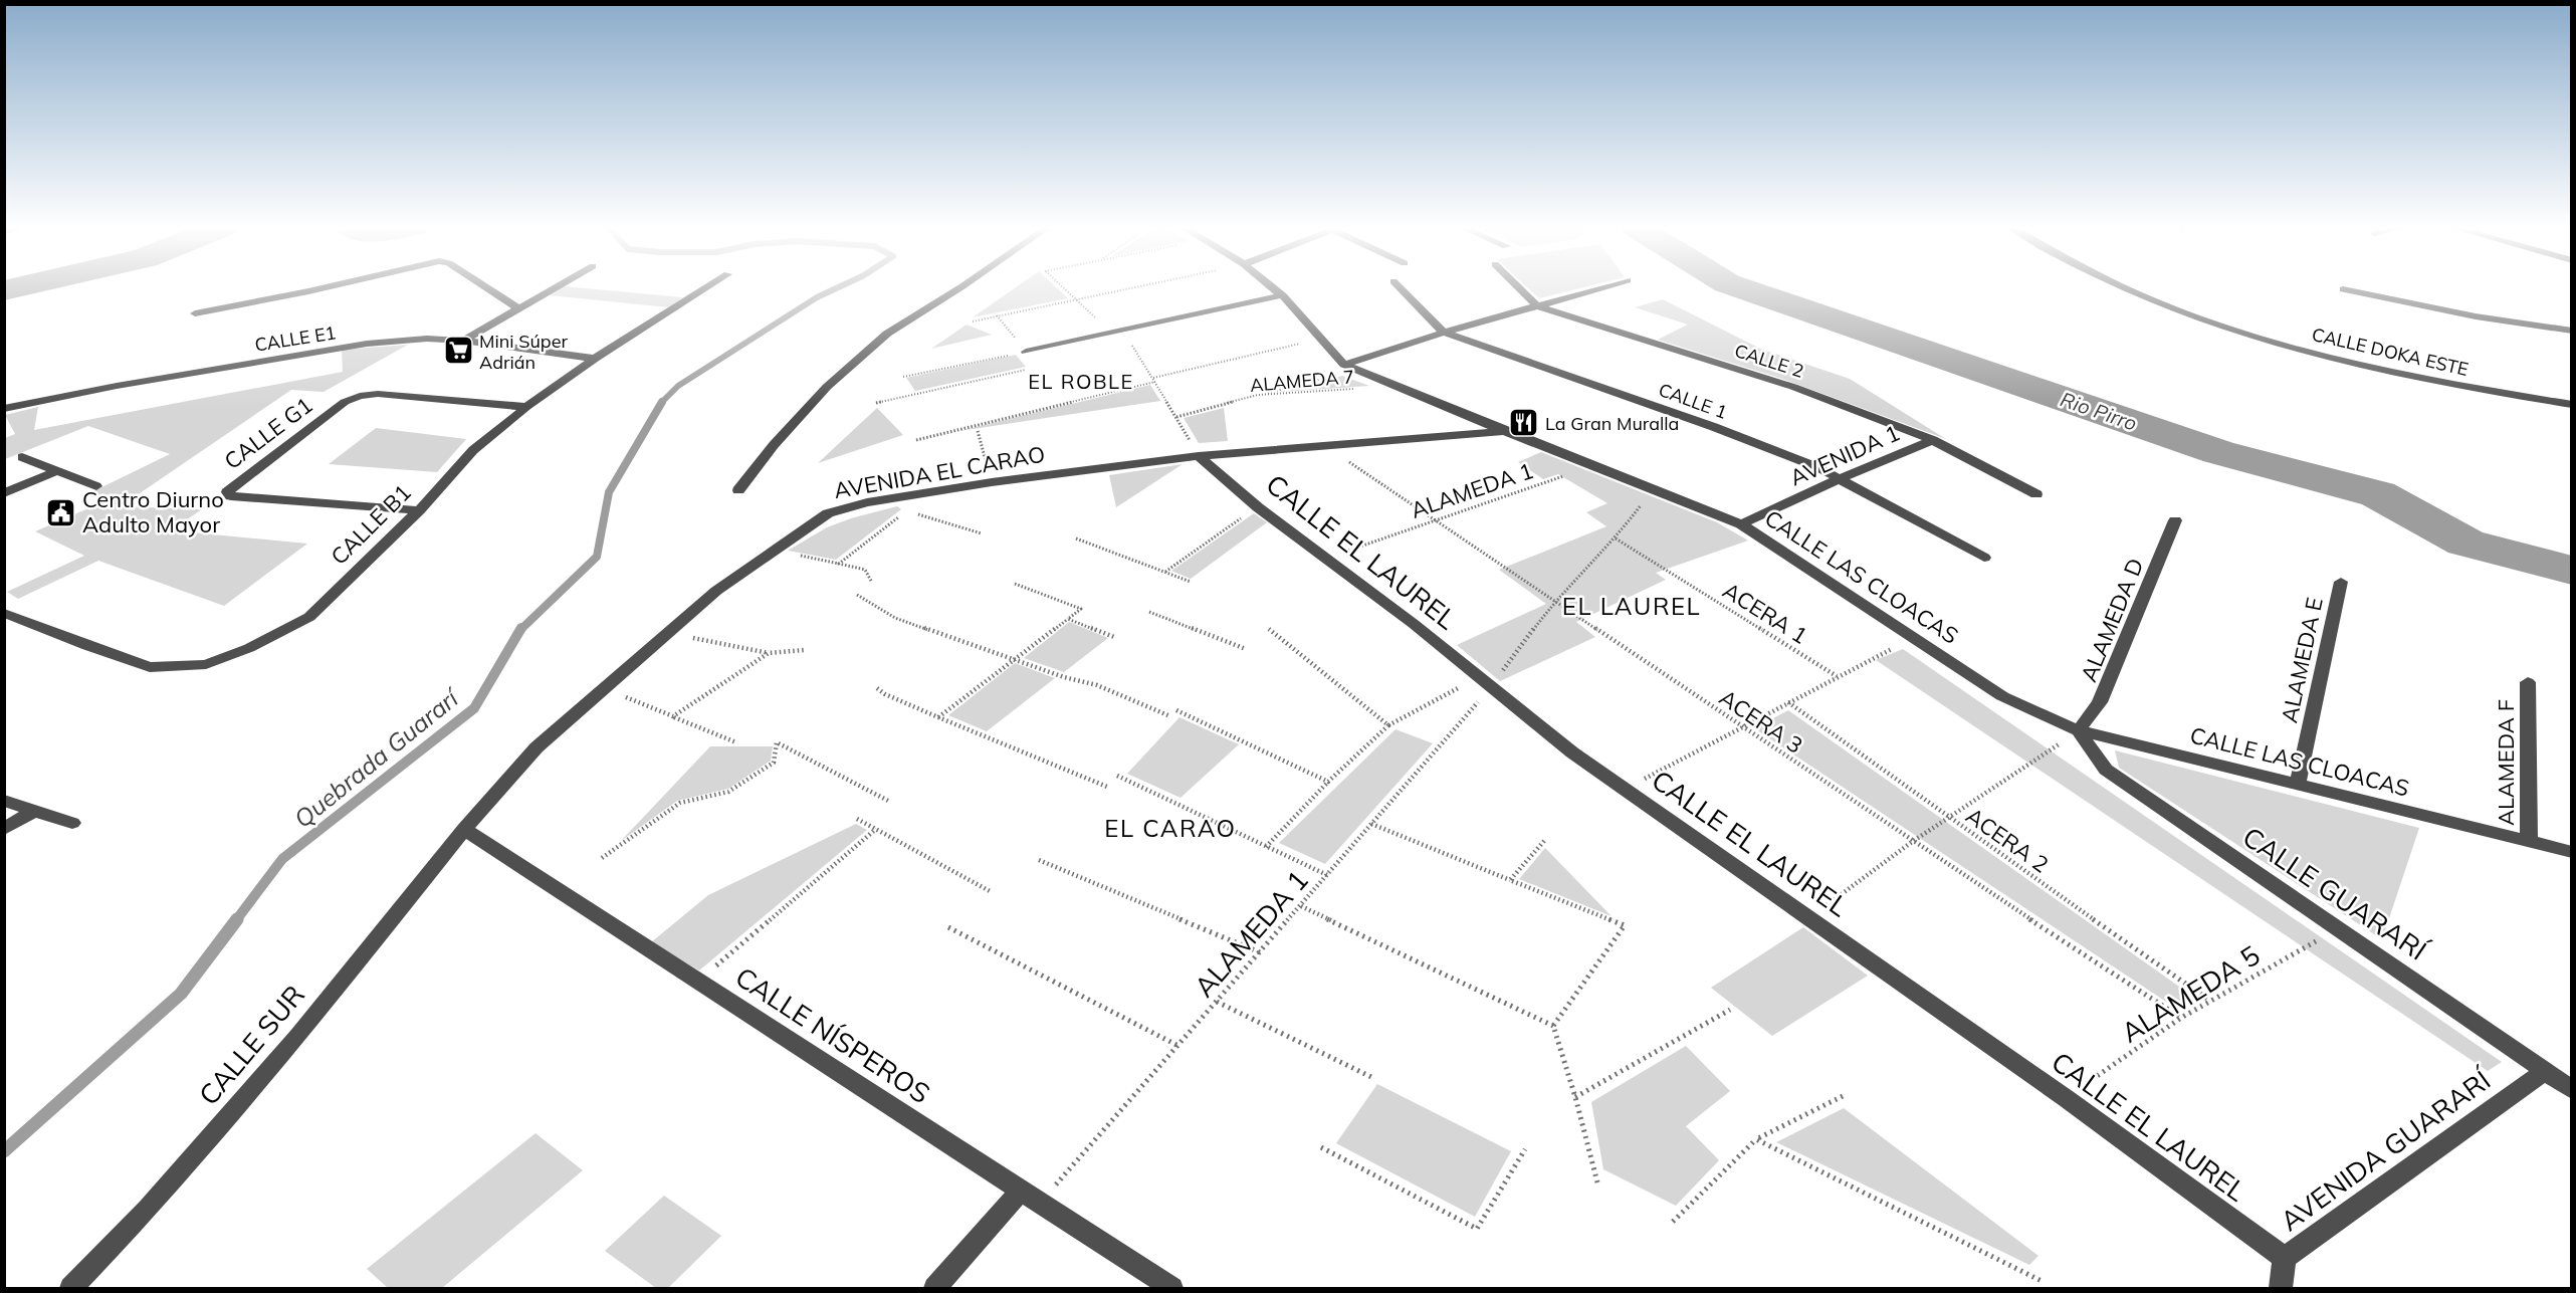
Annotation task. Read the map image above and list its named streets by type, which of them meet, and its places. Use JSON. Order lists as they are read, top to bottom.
{
  "streets": {
    "street": [
      "CALLE E1",
      "CALLE DOKA ESTE",
      "CALLE 2",
      "CALLE 1",
      "CALLE G1",
      "AVENIDA 1",
      "AVENIDA EL CARAO",
      "CALLE B1",
      "CALLE EL LAUREL",
      "CALLE LAS CLOACAS",
      "ALAMEDA D",
      "ALAMEDA E",
      "ALAMEDA F",
      "CALLE GUARARÍ",
      "CALLE NÍSPEROS",
      "CALLE SUR",
      "AVENIDA GUARARÍ"
    ],
    "path": [
      "ALAMEDA 7",
      "ALAMEDA 1",
      "ACERA 1",
      "ACERA 3",
      "ACERA 2",
      "ALAMEDA 5"
    ]
  },
  "crossings": [
    ["CALLE E1", "CALLE B1"],
    ["CALLE 2", "AVENIDA 1"],
    ["ALAMEDA 7", "CALLE LAS CLOACAS"],
    ["CALLE 1", "AVENIDA 1"],
    ["CALLE G1", "CALLE B1"],
    ["AVENIDA 1", "CALLE LAS CLOACAS"],
    ["AVENIDA EL CARAO", "CALLE EL LAUREL"],
    ["AVENIDA EL CARAO", "CALLE LAS CLOACAS"],
    ["AVENIDA EL CARAO", "ACERA 3"],
    ["AVENIDA EL CARAO", "CALLE NÍSPEROS"],
    ["AVENIDA EL CARAO", "CALLE SUR"],
    ["ALAMEDA 1", "CALLE EL LAUREL"],
    ["ALAMEDA 1", "CALLE LAS CLOACAS"],
    ["ALAMEDA 1", "ACERA 1"],
    ["ALAMEDA 1", "ACERA 3"],
    ["ALAMEDA 1", "CALLE NÍSPEROS"],
    ["CALLE EL LAUREL", "ALAMEDA 5"],
    ["CALLE EL LAUREL", "AVENIDA GUARARÍ"],
    ["CALLE LAS CLOACAS", "ALAMEDA D"],
    ["CALLE LAS CLOACAS", "ALAMEDA E"],
    ["CALLE LAS CLOACAS", "ALAMEDA F"],
    ["CALLE LAS CLOACAS", "CALLE GUARARÍ"],
    ["ALAMEDA D", "CALLE GUARARÍ"],
    ["ACERA 3", "ALAMEDA 5"],
    ["ACERA 2", "ALAMEDA 5"],
    ["CALLE GUARARÍ", "ALAMEDA 5"],
    ["CALLE GUARARÍ", "AVENIDA GUARARÍ"],
    ["CALLE NÍSPEROS", "CALLE SUR"]
  ],
  "districts": ["EL ROBLE", "EL LAUREL", "EL CARAO"],
  "water": ["Rio Pirro", "Quebrada Guararí"],
  "places": {
    "supermarket": ["Mini Súper Adrián"],
    "restaurant": ["La Gran Muralla"],
    "public building": ["Centro Diurno Adulto Mayor"]
  }
}
